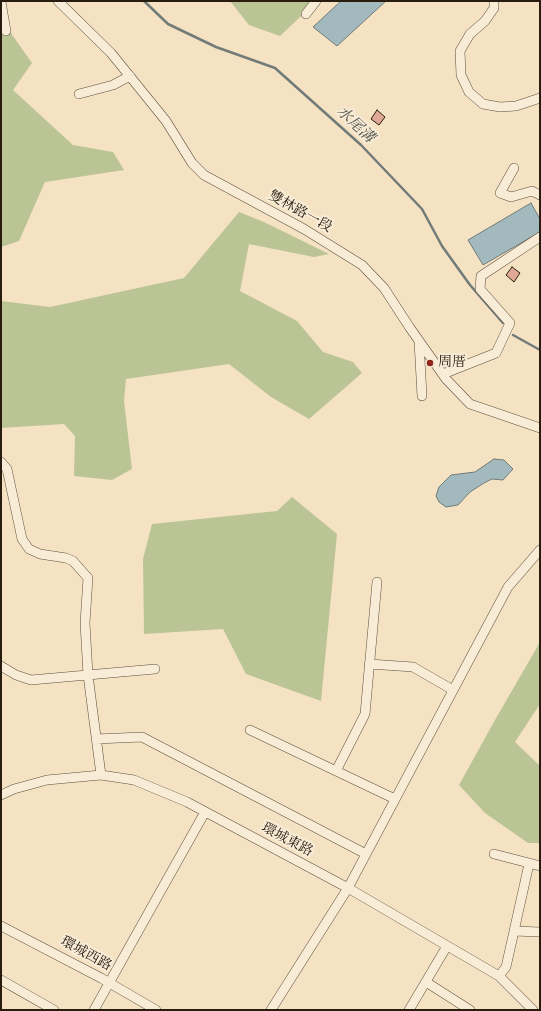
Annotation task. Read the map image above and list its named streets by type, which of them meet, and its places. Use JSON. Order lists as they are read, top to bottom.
{
  "streets": {
    "street": ["雙林路一段", "環城東路", "環城西路"]
  },
  "water": ["水尾溝"],
  "places": ["周厝"]
}
